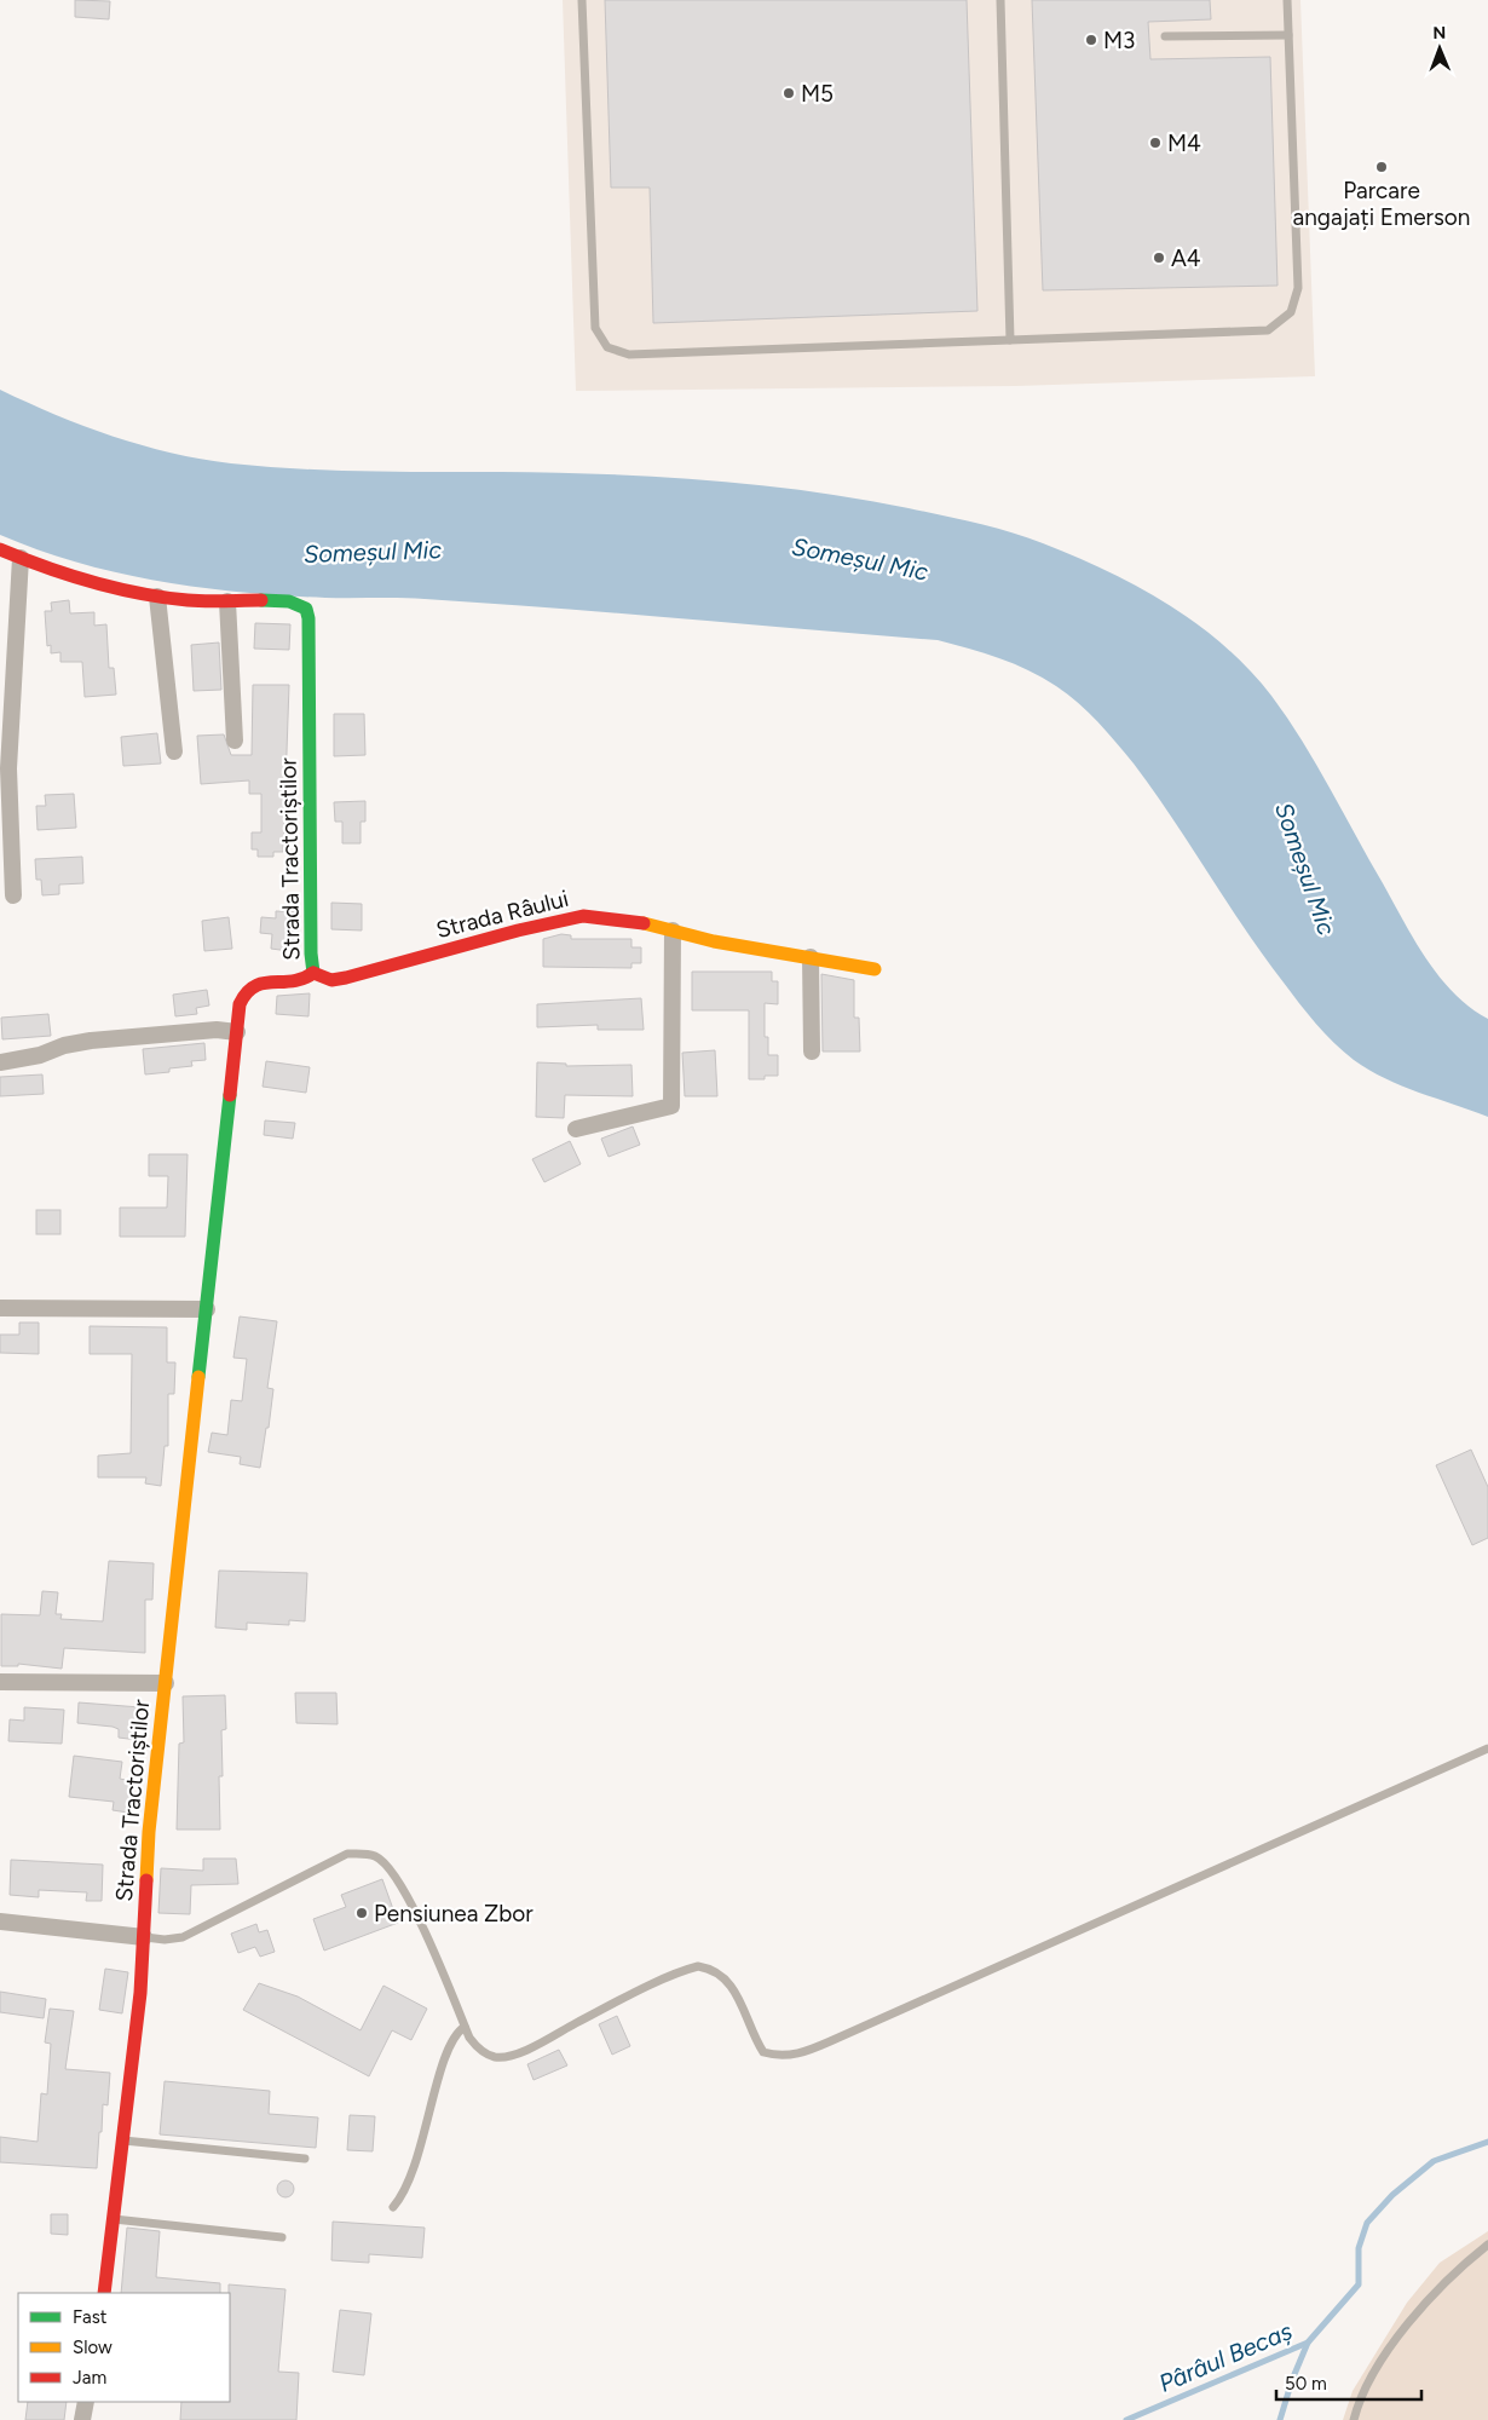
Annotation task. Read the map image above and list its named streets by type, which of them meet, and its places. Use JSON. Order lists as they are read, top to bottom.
{
  "streets": {
    "street": ["Strada Tractoriștilor", "Strada Râului"]
  },
  "crossings": [
    ["Strada Tractoriștilor", "Strada Râului"]
  ],
  "water": ["Someșul Mic", "Pârâul Becaș"],
  "places": [
    "M3",
    "M5",
    "M4",
    "Parcare angajați Emerson",
    "A4",
    "Pensiunea Zbor"
  ],
  "legend": ["Fast", "Slow", "Jam"],
  "scale_bar": "50 m",
  "north": "top"
}
